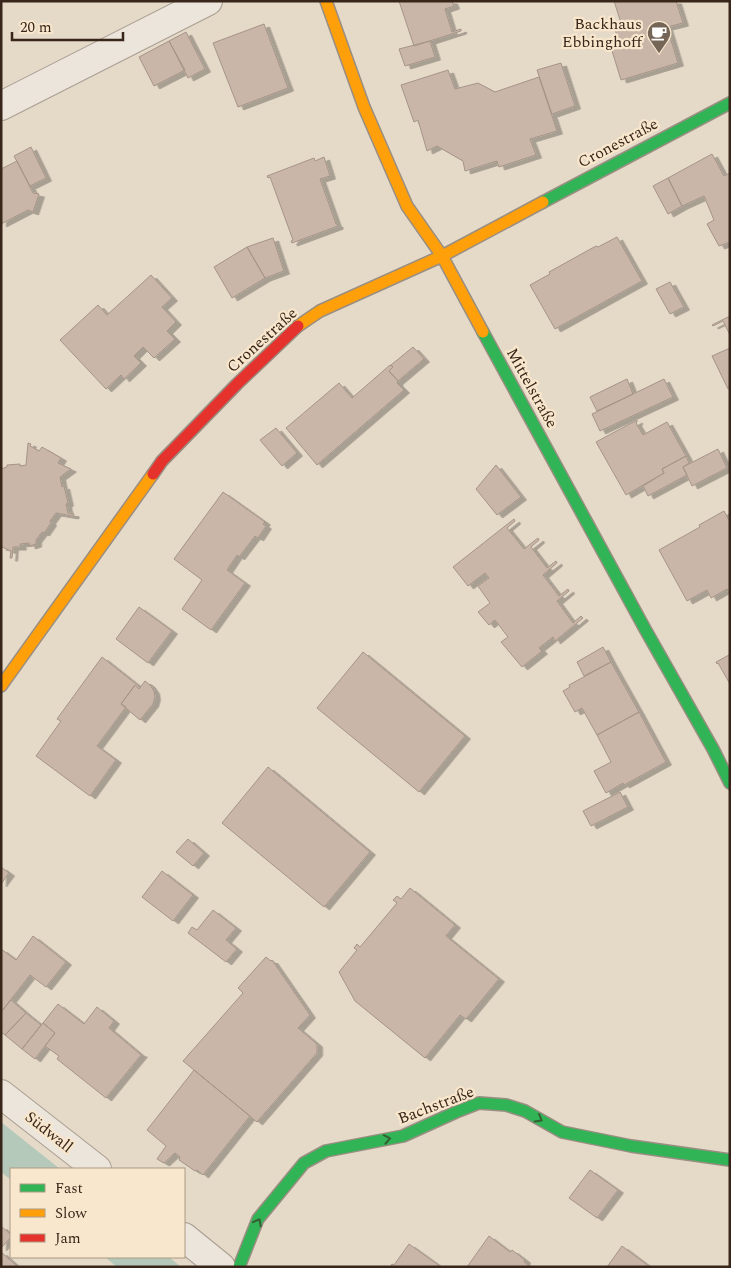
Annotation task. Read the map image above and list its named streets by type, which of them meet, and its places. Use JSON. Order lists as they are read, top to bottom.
{
  "streets": {
    "street": [
      "Cronestraße",
      "Mittelstraße",
      "Bachstraße",
      "Südwall"
    ]
  },
  "crossings": [
    ["Cronestraße", "Mittelstraße"]
  ],
  "one_way": ["Bachstraße"],
  "places": {
    "cafe": ["Backhaus Ebbinghoff"]
  },
  "legend": ["Fast", "Slow", "Jam"],
  "scale_bar": "20 m"
}
